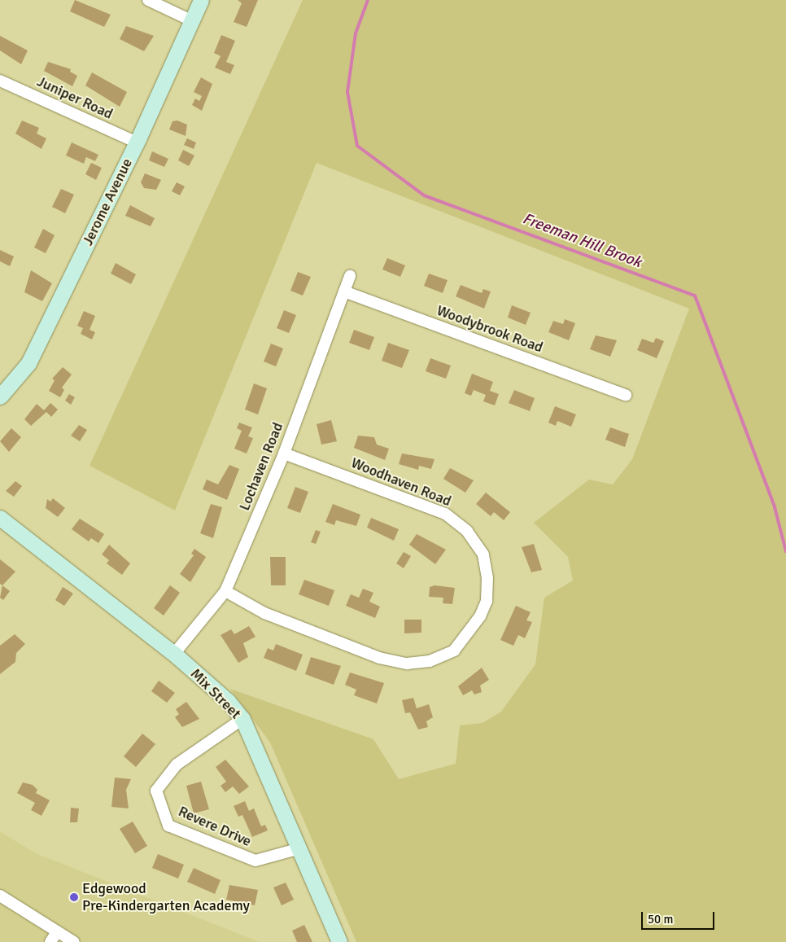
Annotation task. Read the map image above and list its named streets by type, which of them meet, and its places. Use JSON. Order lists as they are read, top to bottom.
{
  "streets": {
    "main road": ["Jerome Avenue", "Mix Street"],
    "street": [
      "Juniper Road",
      "Woodybrook Road",
      "Lochaven Road",
      "Woodhaven Road",
      "Revere Drive"
    ]
  },
  "crossings": [
    ["Juniper Road", "Jerome Avenue"],
    ["Woodybrook Road", "Lochaven Road"],
    ["Lochaven Road", "Woodhaven Road"],
    ["Lochaven Road", "Mix Street"],
    ["Mix Street", "Revere Drive"]
  ],
  "water": ["Freeman Hill Brook"],
  "places": ["Edgewood Pre-Kindergarten Academy"],
  "scale_bar": "50 m"
}
